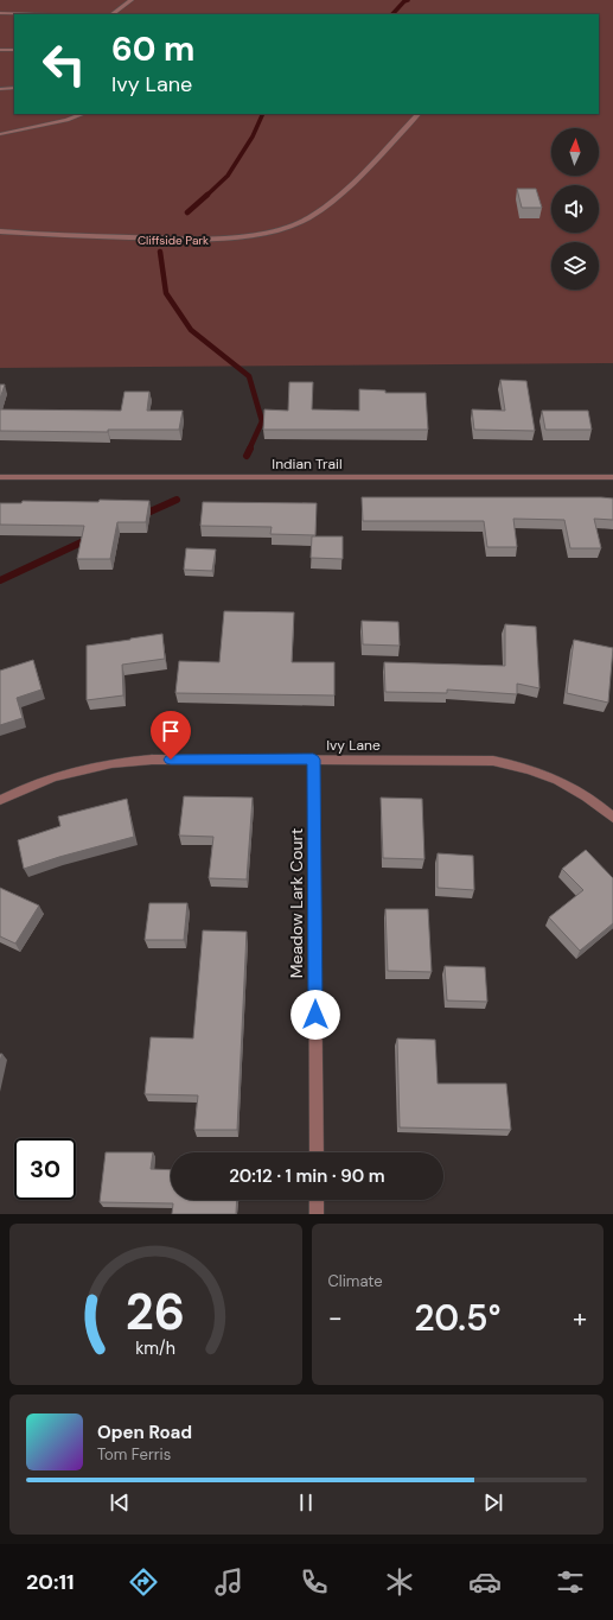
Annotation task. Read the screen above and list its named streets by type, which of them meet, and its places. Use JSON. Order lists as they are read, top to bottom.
{
  "streets": {
    "street": ["Indian Trail", "Ivy Lane", "Meadow Lark Court"]
  },
  "crossings": [
    ["Ivy Lane", "Meadow Lark Court"]
  ],
  "parks": ["Cliffside Park"],
  "north": "top",
  "page": {
    "turn": ["60 m", "Ivy Lane"],
    "limit": "30",
    "trip": "20:12 · 1 min · 90 m",
    "tile": "Climate",
    "heat": ["−", "20.5°", "+"],
    "song": ["Open Road", "Tom Ferris"],
    "tabs": "20:11",
    "gauge": ["26", "km/h"]
  }
}
